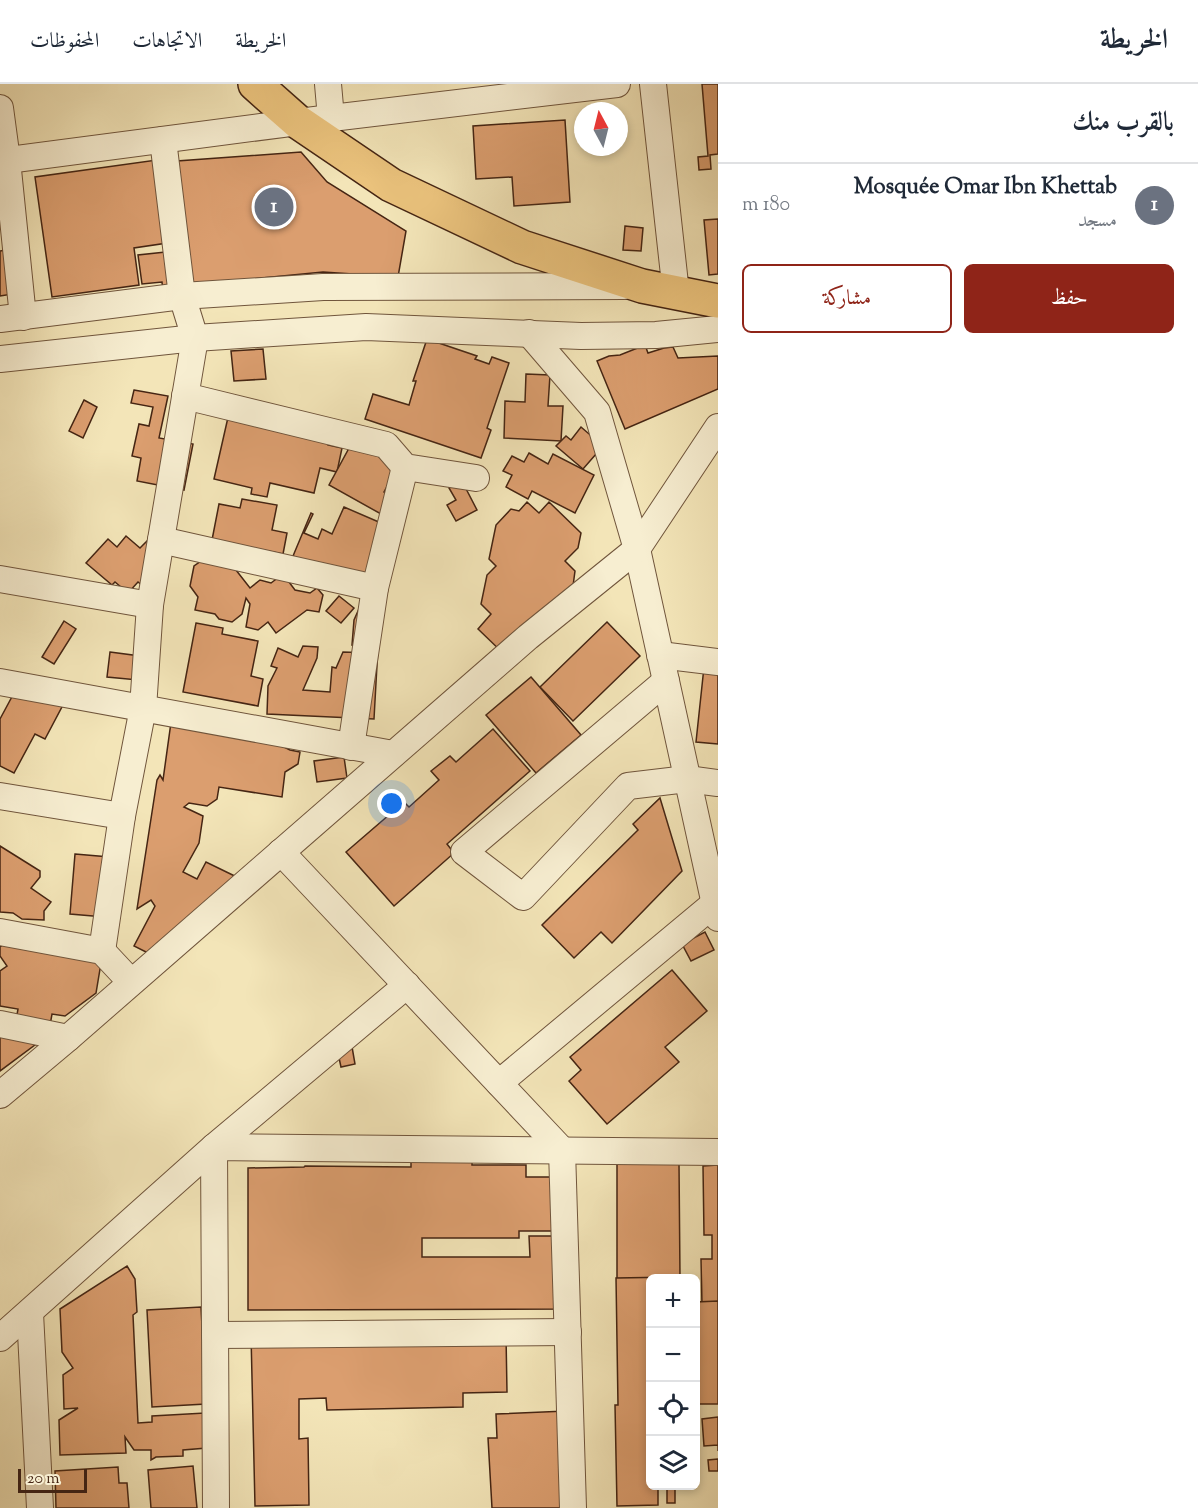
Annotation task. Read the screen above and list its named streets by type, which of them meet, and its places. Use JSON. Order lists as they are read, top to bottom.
{
  "scale_bar": "20 m",
  "north": "top",
  "page": {
    "header": "الخريطة",
    "nav": ["الخريطة", "الاتجاهات", "المحفوظات"],
    "heading": "بالقرب منك",
    "list": [
      {
        "mark": "1",
        "name": "Mosquée Omar Ibn Khettab",
        "note": "مسجد",
        "value": "180 m"
      }
    ],
    "pins": "1",
    "buttons": ["حفظ", "مشاركة"],
    "map_buttons": ["+", "−"],
    "scale": "20 m"
  }
}
